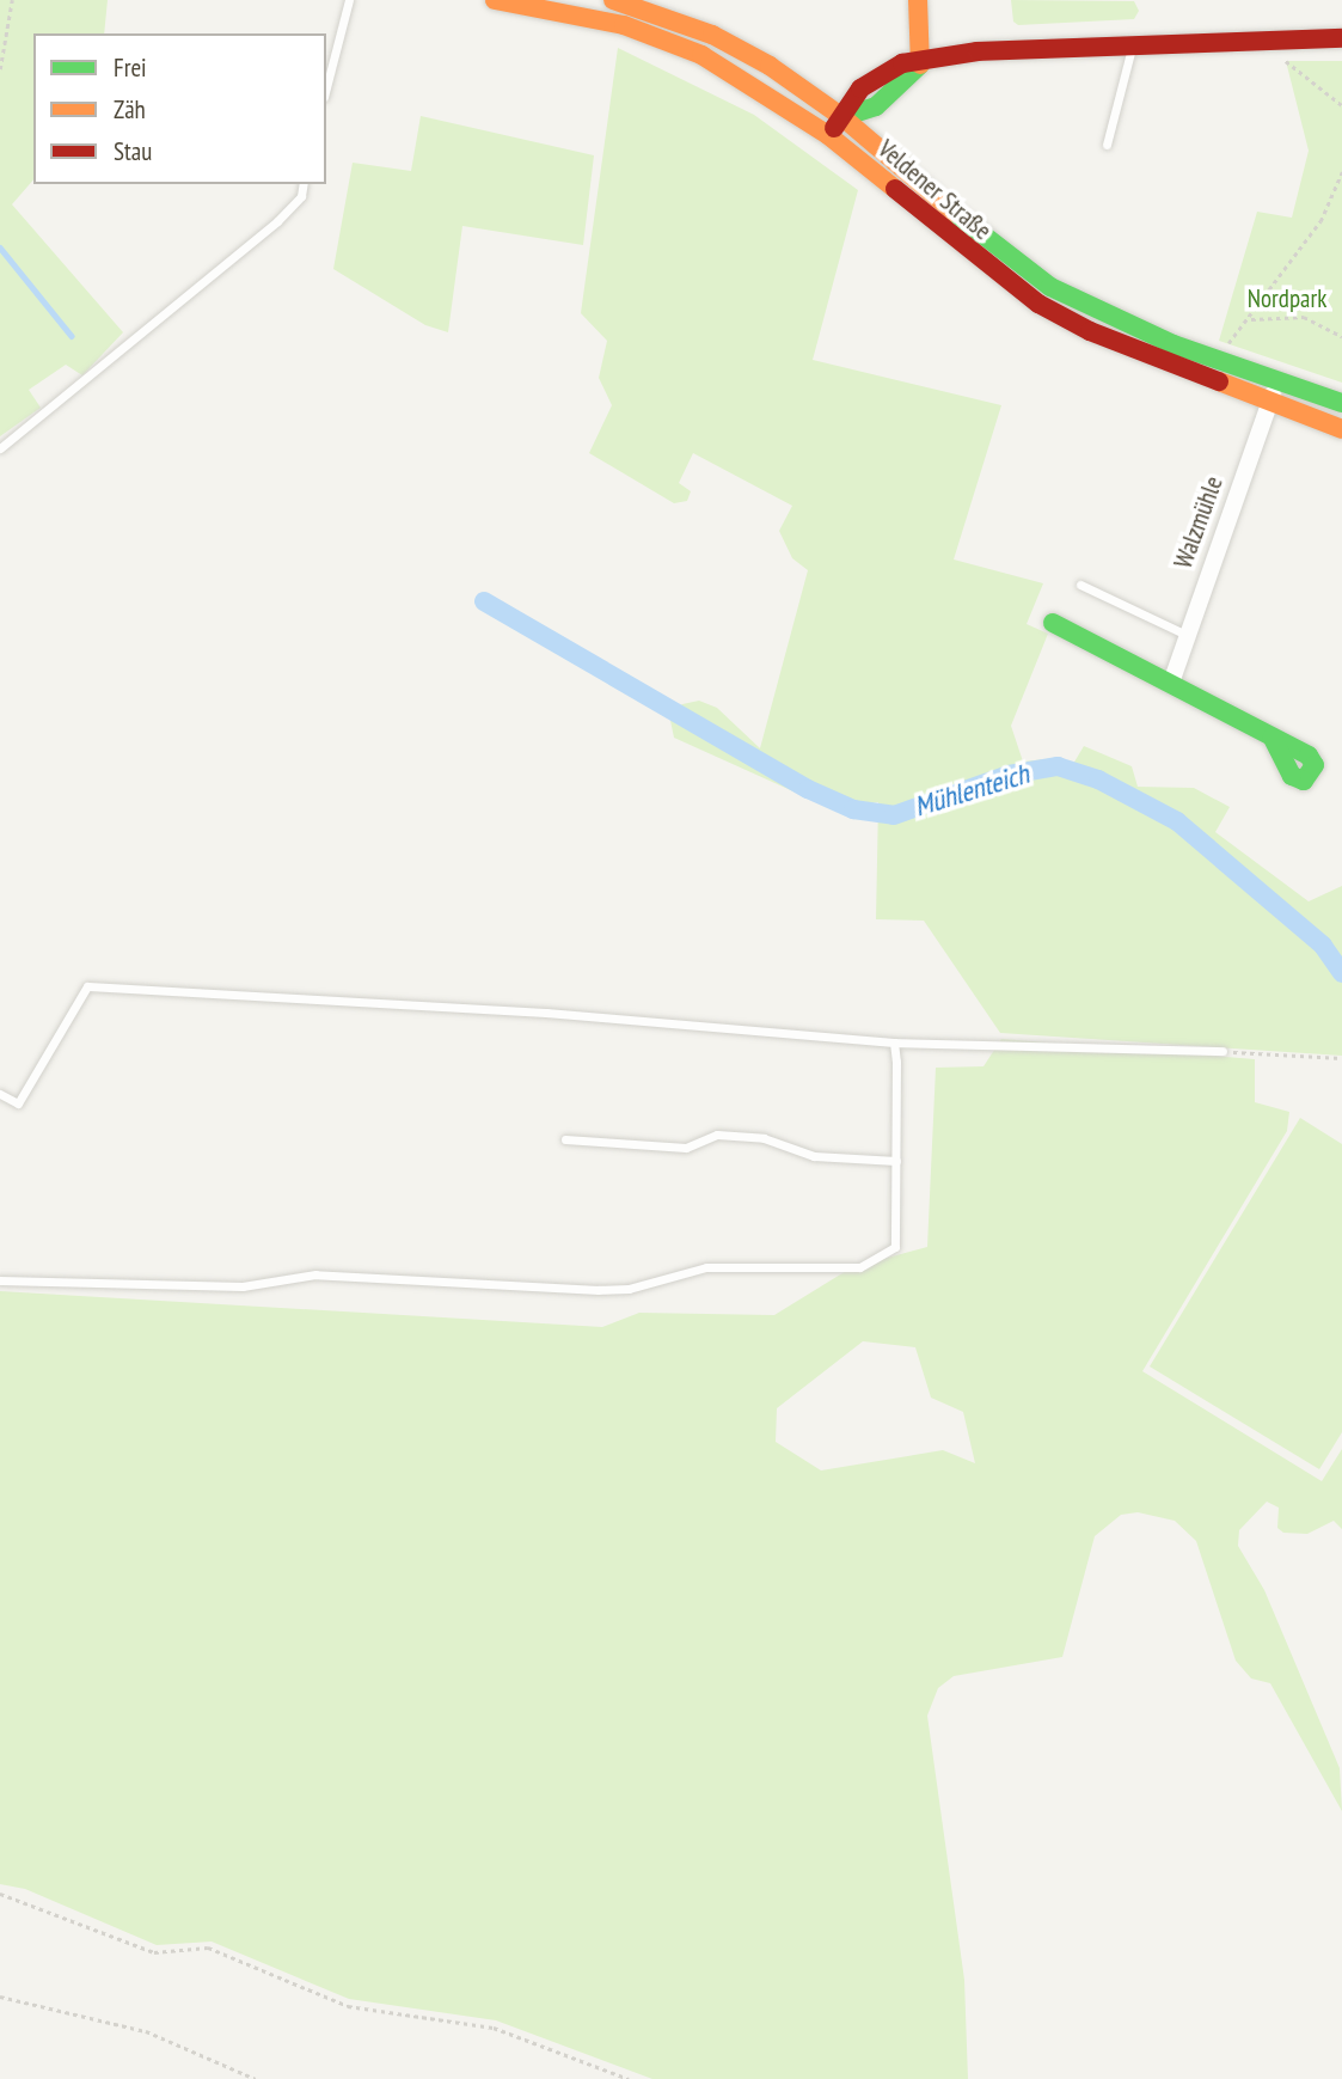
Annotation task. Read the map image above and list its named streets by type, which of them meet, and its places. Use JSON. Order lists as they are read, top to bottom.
{
  "streets": {
    "street": ["Veldener Straße", "Walzmühle"]
  },
  "crossings": [
    ["Veldener Straße", "Walzmühle"]
  ],
  "water": ["Mühlenteich"],
  "parks": ["Nordpark"],
  "legend": ["Frei", "Zäh", "Stau"]
}
